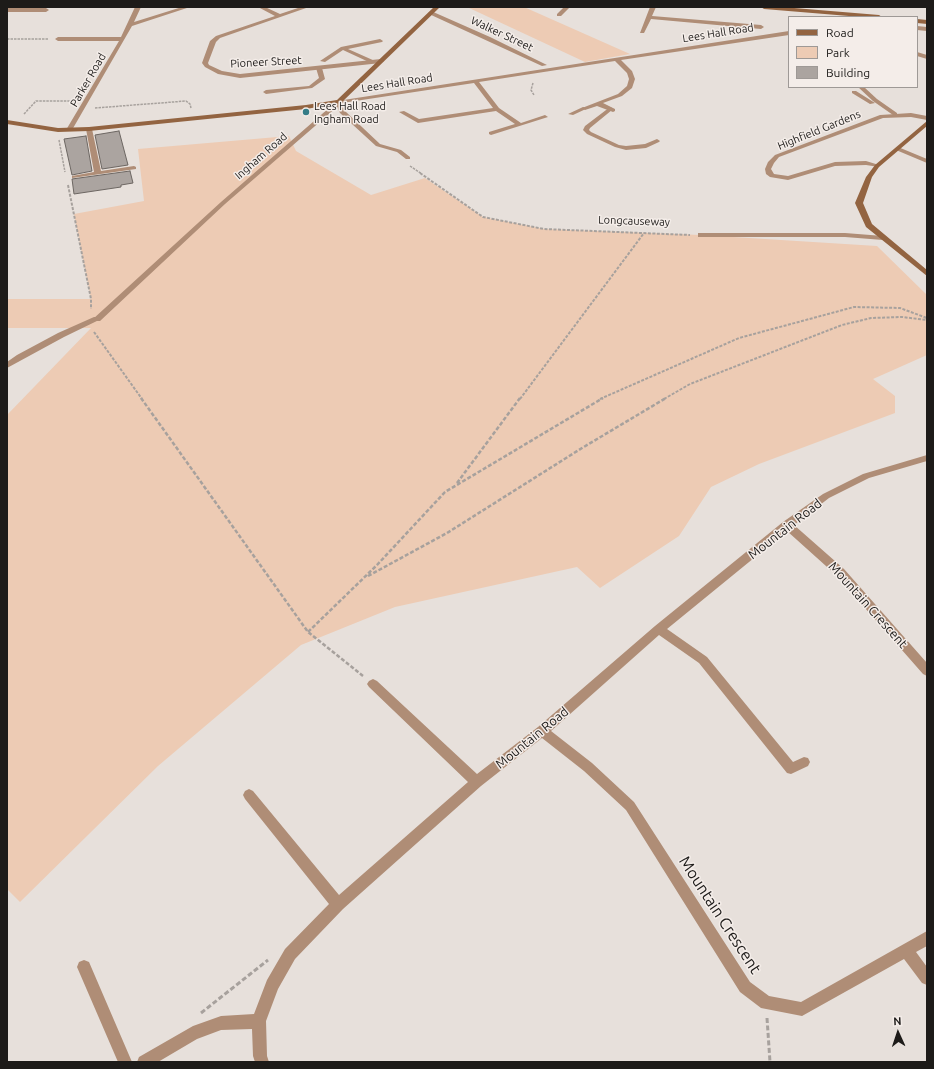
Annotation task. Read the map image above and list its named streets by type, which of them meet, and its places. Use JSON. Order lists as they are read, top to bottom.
{
  "streets": {
    "street": [
      "Lees Hall Road",
      "Walker Street",
      "Pioneer Street",
      "Parker Road",
      "Highfield Gardens",
      "Ingham Road",
      "Mountain Road",
      "Mountain Crescent"
    ],
    "path": ["Longcauseway"]
  },
  "crossings": [
    ["Lees Hall Road", "Parker Road"],
    ["Lees Hall Road", "Ingham Road"],
    ["Walker Street", "Ingham Road"],
    ["Pioneer Street", "Ingham Road"],
    ["Mountain Road", "Mountain Crescent"]
  ],
  "places": ["Lees Hall Road Ingham Road"],
  "legend": ["Road", "Park", "Building"],
  "north": "top"
}
